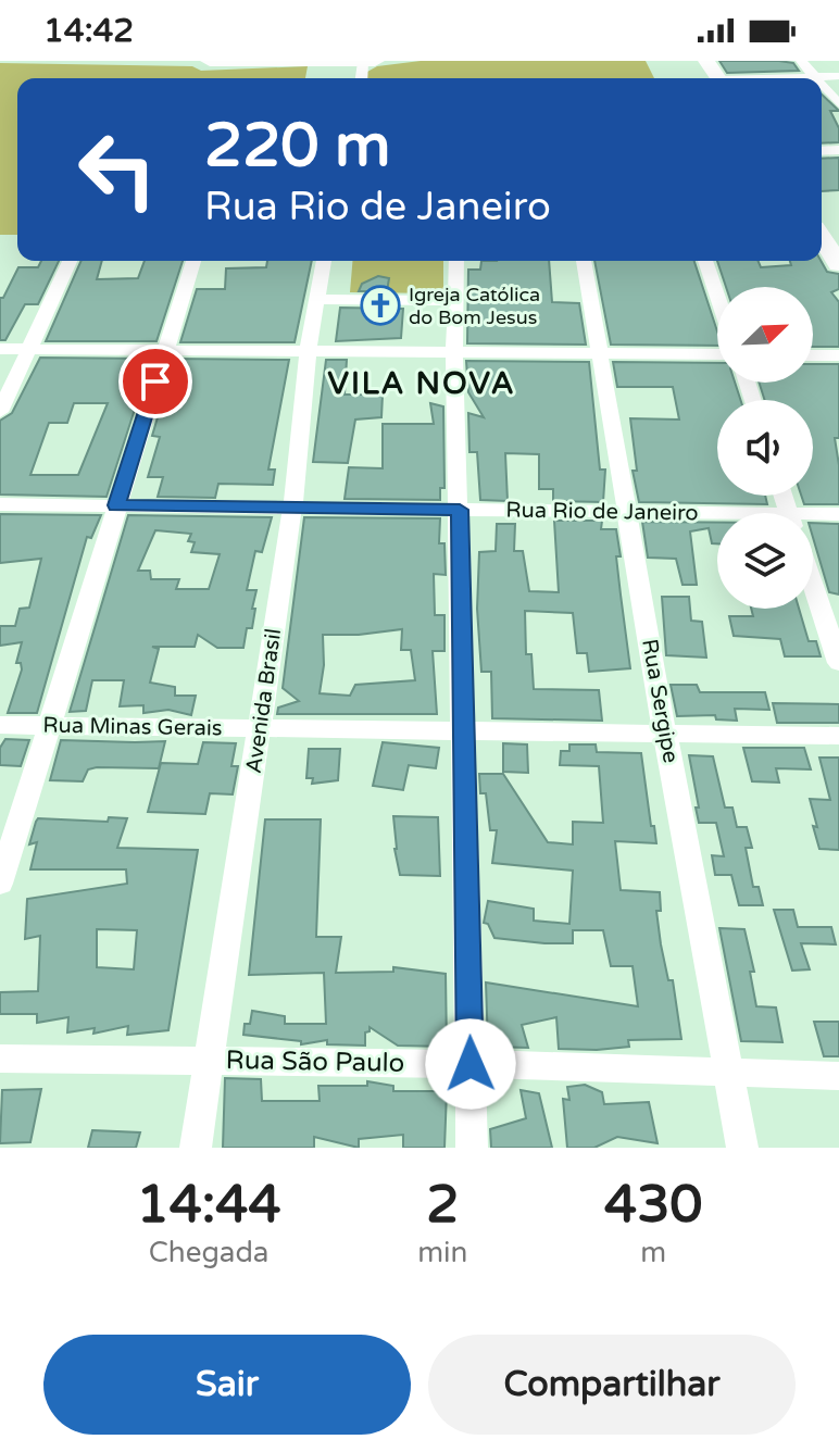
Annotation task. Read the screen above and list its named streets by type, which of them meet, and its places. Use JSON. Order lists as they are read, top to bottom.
{
  "streets": {
    "street": [
      "Rua Rio de Janeiro",
      "Avenida Brasil",
      "Rua Sergipe",
      "Rua Minas Gerais",
      "Rua São Paulo"
    ]
  },
  "crossings": [
    ["Rua Rio de Janeiro", "Avenida Brasil"],
    ["Rua Rio de Janeiro", "Rua Sergipe"],
    ["Avenida Brasil", "Rua Minas Gerais"],
    ["Avenida Brasil", "Rua São Paulo"],
    ["Rua Sergipe", "Rua Minas Gerais"],
    ["Rua Sergipe", "Rua São Paulo"]
  ],
  "districts": ["VILA NOVA"],
  "places": {
    "church": ["Igreja Católica do Bom Jesus"]
  },
  "north": "top right",
  "page": {
    "status": "14:42",
    "turn": ["220 m", "Rua Rio de Janeiro"],
    "eta": [
      "14:44",
      "Chegada",
      "2",
      "min",
      "430",
      "m"
    ],
    "buttons": ["Sair", "Compartilhar"]
  }
}
